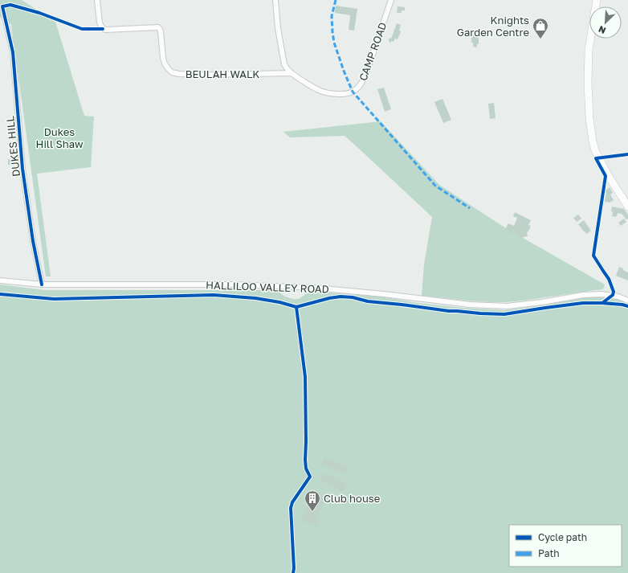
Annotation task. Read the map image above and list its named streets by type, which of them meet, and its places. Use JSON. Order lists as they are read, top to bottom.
{
  "streets": {
    "street": [
      "CAMP ROAD",
      "BEULAH WALK",
      "DUKES HILL",
      "HALLILOO VALLEY ROAD"
    ]
  },
  "crossings": [
    ["CAMP ROAD", "BEULAH WALK"],
    ["DUKES HILL", "HALLILOO VALLEY ROAD"]
  ],
  "parks": ["Dukes Hill Shaw"],
  "places": {
    "shop": ["Knights Garden Centre"],
    "building": ["Club house"]
  },
  "legend": ["Cycle path", "Path"],
  "north": "bottom left"
}
